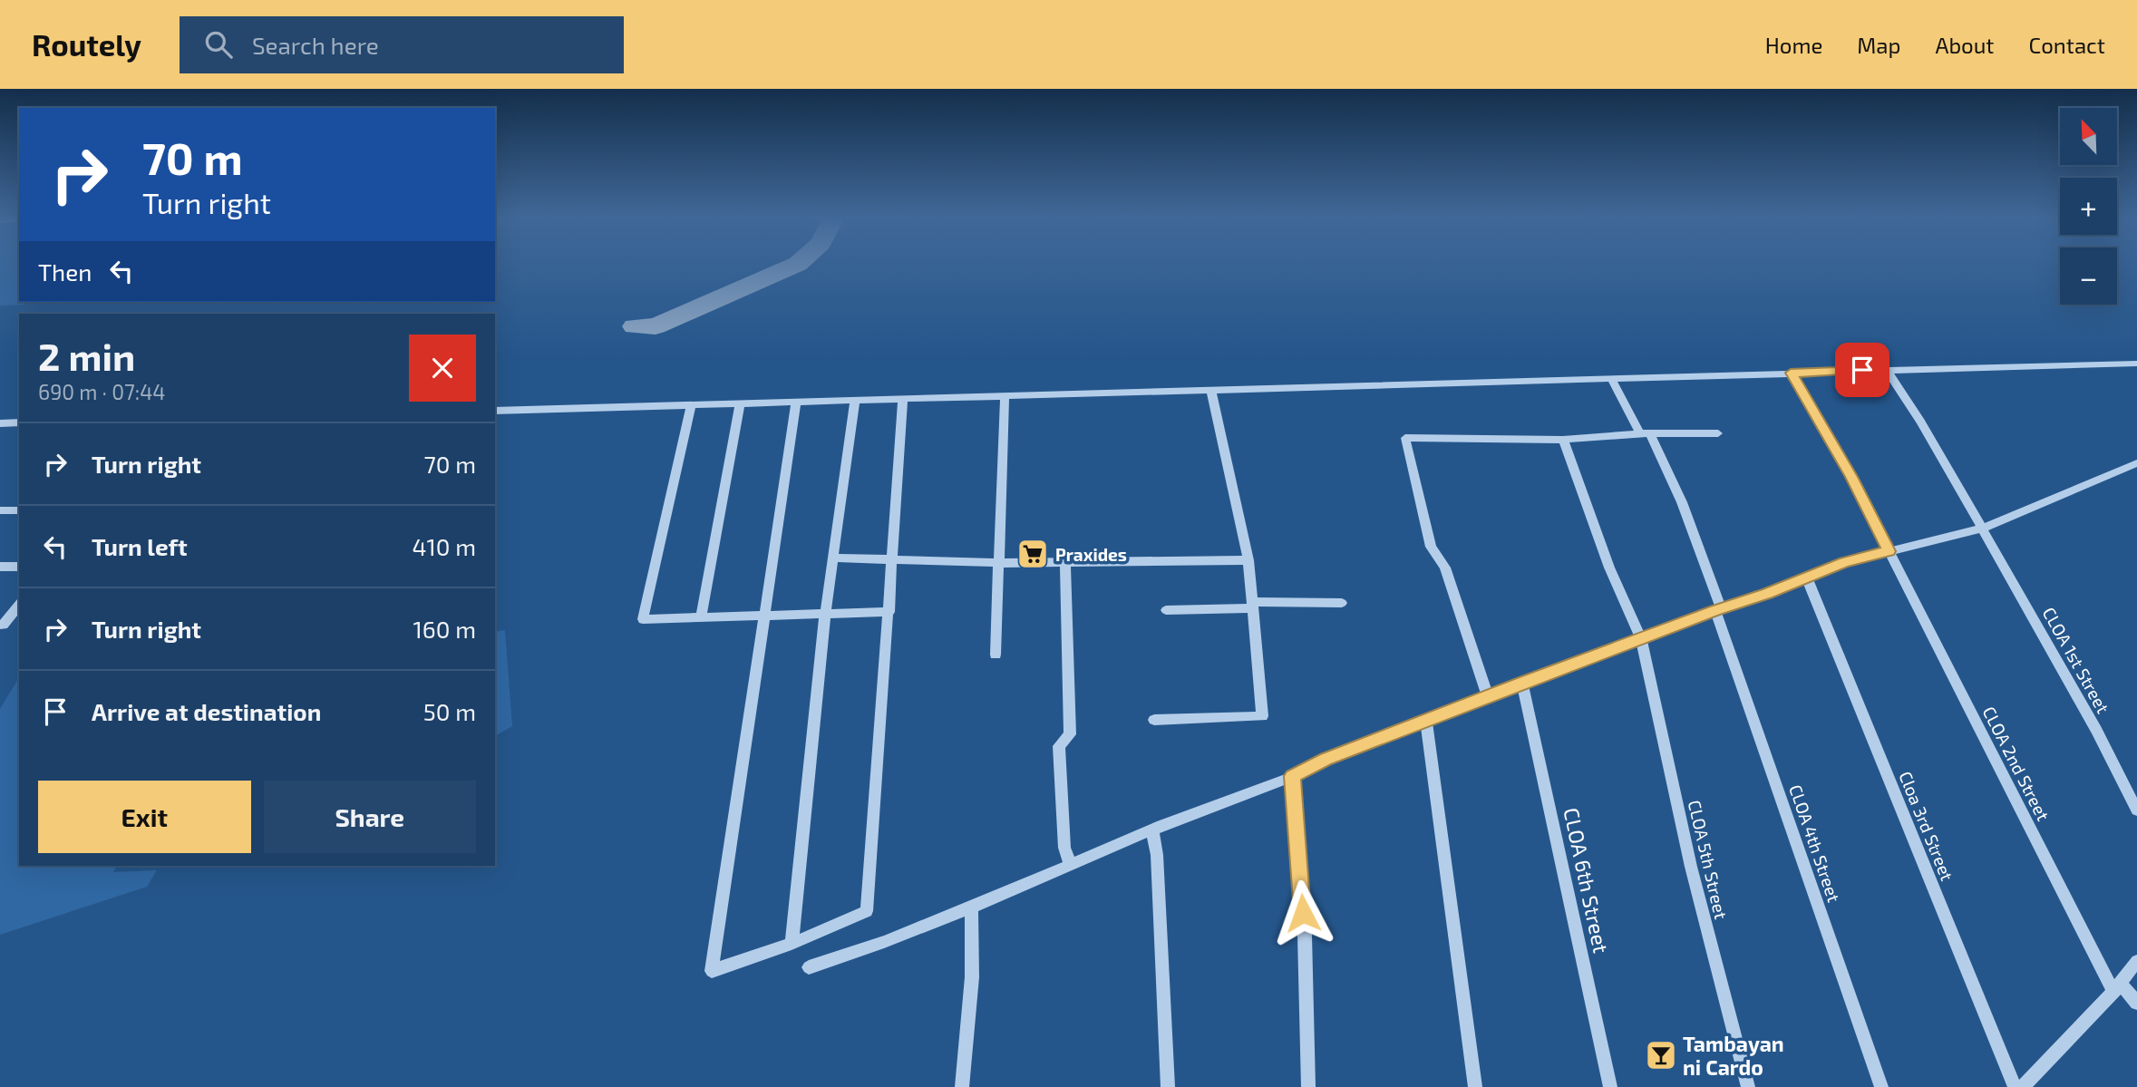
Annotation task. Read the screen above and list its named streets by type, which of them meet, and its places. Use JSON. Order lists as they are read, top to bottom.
{
  "streets": {
    "street": [
      "CLOA 1st Street",
      "CLOA 2nd Street",
      "Cloa 3rd Street",
      "CLOA 4th Street",
      "CLOA 5th Street",
      "CLOA 6th Street"
    ]
  },
  "places": {
    "supermarket": ["Praxides"],
    "bar": ["Tambayan ni Cardo"]
  },
  "north": "top left",
  "page": {
    "header": "Routely",
    "search": "Search here",
    "nav": [
      "Home",
      "Map",
      "About",
      "Contact"
    ],
    "map_buttons": ["+", "−"],
    "turn": ["70 m", "Turn right"],
    "then": "Then",
    "heading": ["2 min", "690 m · 07:44"],
    "list": [
      {
        "name": "Turn right",
        "value": "70 m"
      },
      {
        "name": "Turn left",
        "value": "410 m"
      },
      {
        "name": "Turn right",
        "value": "160 m"
      },
      {
        "name": "Arrive at destination",
        "value": "50 m"
      }
    ],
    "buttons": ["Exit", "Share"]
  }
}
